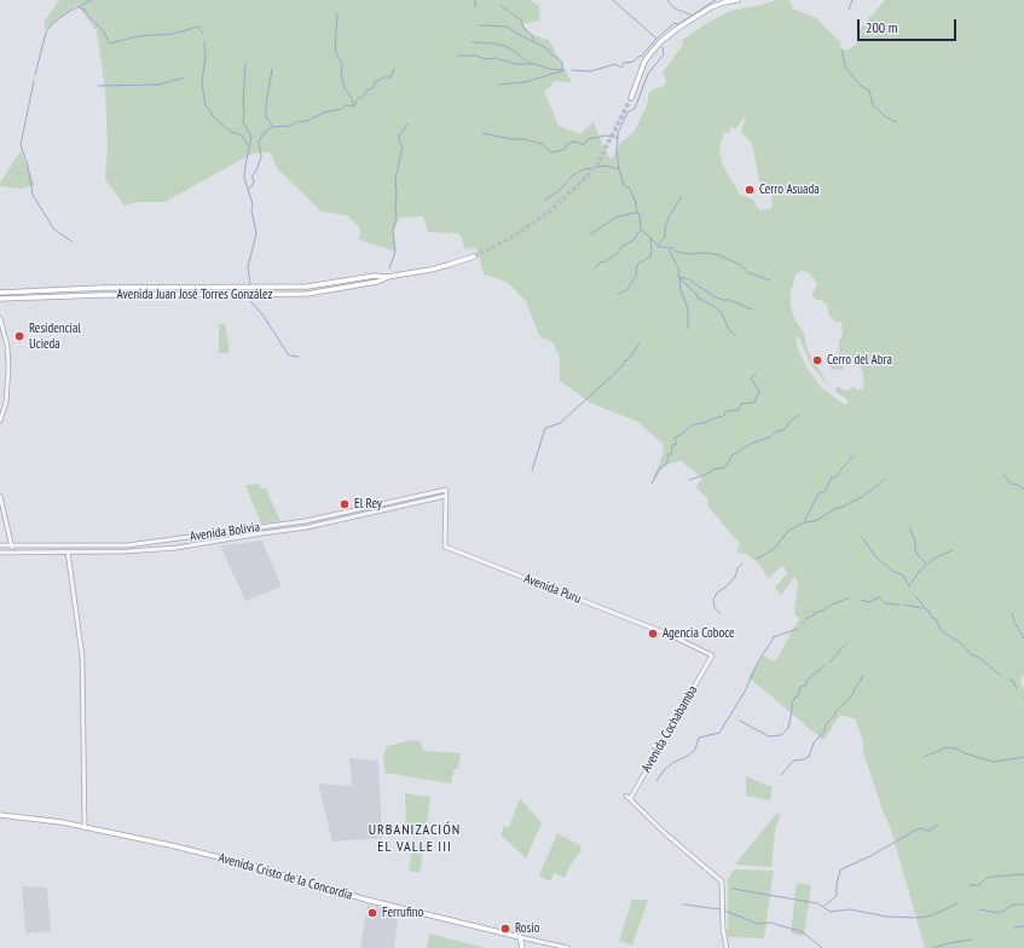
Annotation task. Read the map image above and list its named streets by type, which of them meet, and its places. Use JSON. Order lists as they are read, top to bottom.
{
  "streets": {
    "main road": ["Avenida Juan José Torres González", "Avenida Cristo de la Concordia"],
    "street": ["Avenida Bolivia", "Avenida Puru", "Avenida Cochabamba"]
  },
  "crossings": [
    ["Avenida Bolivia", "Avenida Puru"],
    ["Avenida Puru", "Avenida Cochabamba"]
  ],
  "districts": ["URBANIZACIÓN EL VALLE III"],
  "places": [
    "Cerro Asuada",
    "Residencial Ucieda",
    "Cerro del Abra",
    "El Rey",
    "Agencia Coboce",
    "Ferrufino",
    "Rosio"
  ],
  "scale_bar": "200 m"
}
